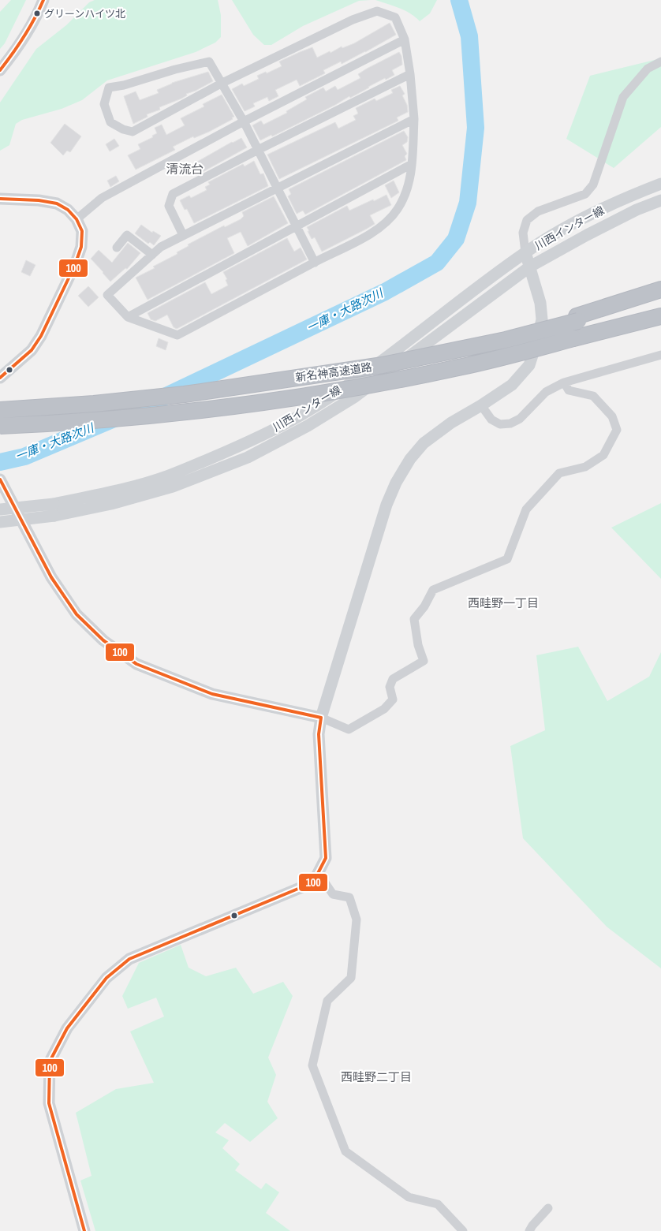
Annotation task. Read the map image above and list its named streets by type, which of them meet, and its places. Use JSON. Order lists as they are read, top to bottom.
{
  "streets": {
    "highway": ["新名神高速道路"],
    "street": ["川西インター線"]
  },
  "districts": ["清流台", "西畦野一丁目", "西畦野二丁目"],
  "water": ["一庫・大路次川"],
  "places": ["グリーンハイツ北"],
  "lines": ["transit line 100"]
}
